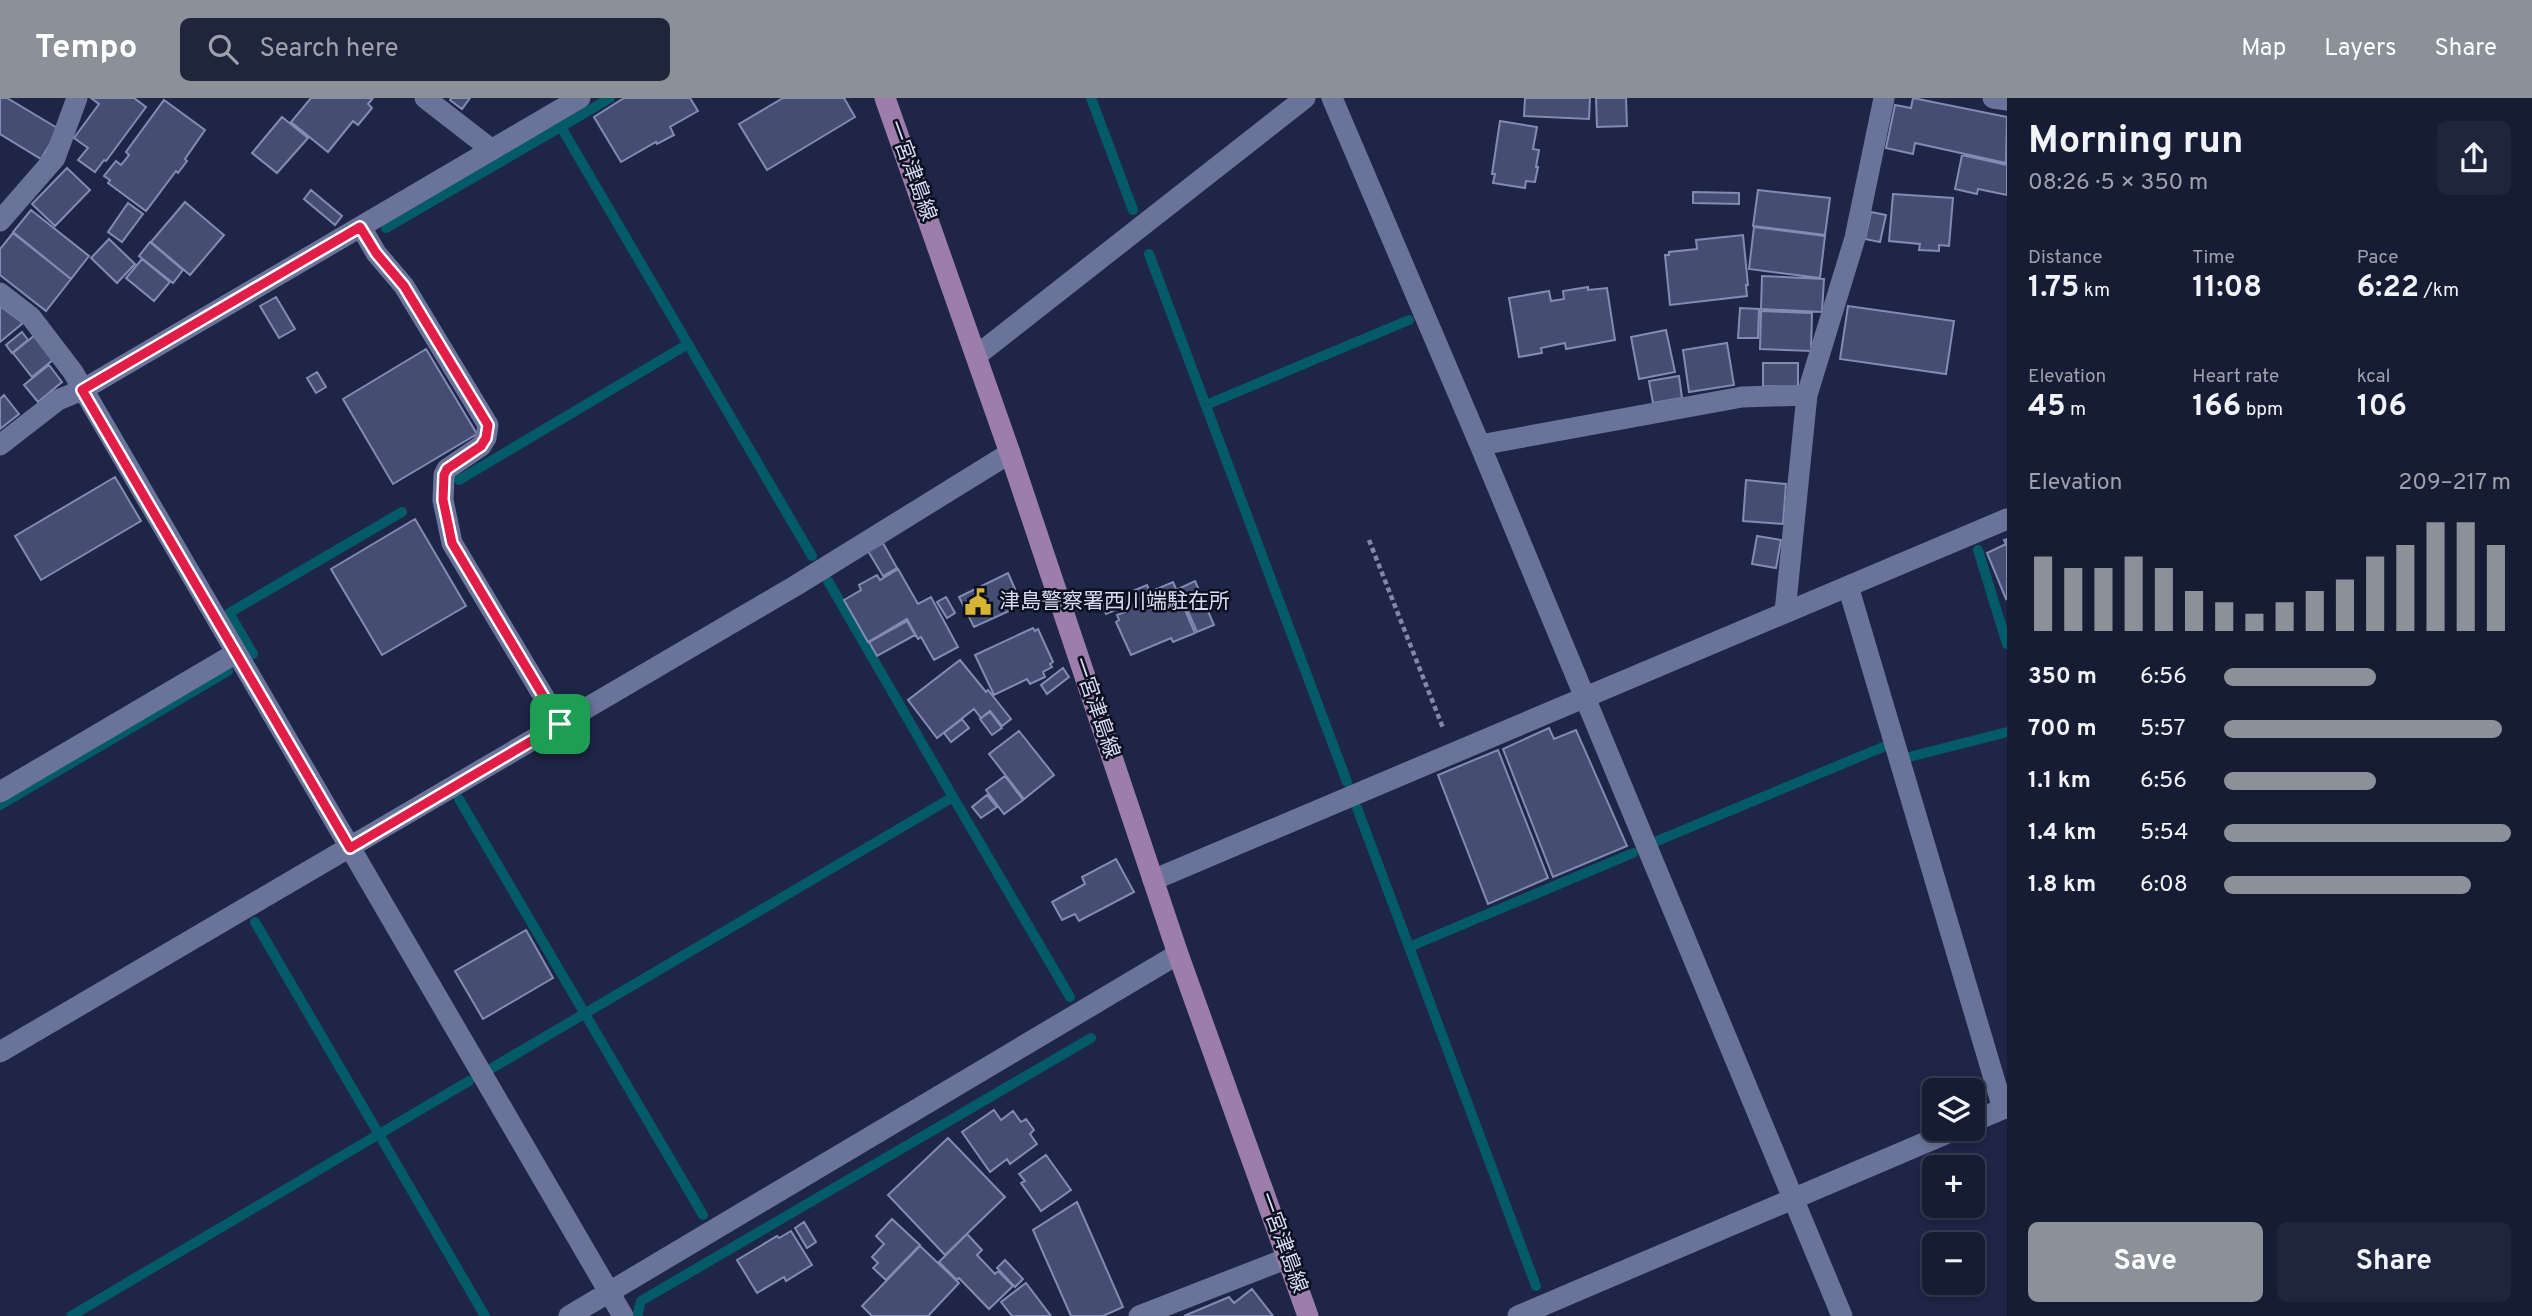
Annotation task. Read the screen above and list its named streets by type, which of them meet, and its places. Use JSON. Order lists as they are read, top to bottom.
{
  "streets": {
    "main road": ["一宮津島線"]
  },
  "places": {
    "public building": ["津島警察署西川端駐在所"]
  },
  "page": {
    "header": "Tempo",
    "search": "Search here",
    "nav": ["Map", "Layers", "Share"],
    "heading": ["Morning run", "08:26 · 5 × 350 m"],
    "stats": [
      ["Distance", "1.75 km"],
      ["Time", "11:08"],
      ["Pace", "6:22 /km"],
      ["Elevation", "45 m"],
      ["Heart rate", "166 bpm"],
      ["kcal", "106"]
    ],
    "chart": ["Elevation", "209–217 m"],
    "list": [
      {
        "name": "350 m",
        "note": "6:56"
      },
      {
        "name": "700 m",
        "note": "5:57"
      },
      {
        "name": "1.1 km",
        "note": "6:56"
      },
      {
        "name": "1.4 km",
        "note": "5:54"
      },
      {
        "name": "1.8 km",
        "note": "6:08"
      }
    ],
    "map_buttons": ["+", "−"],
    "buttons": ["Save", "Share"]
  }
}
